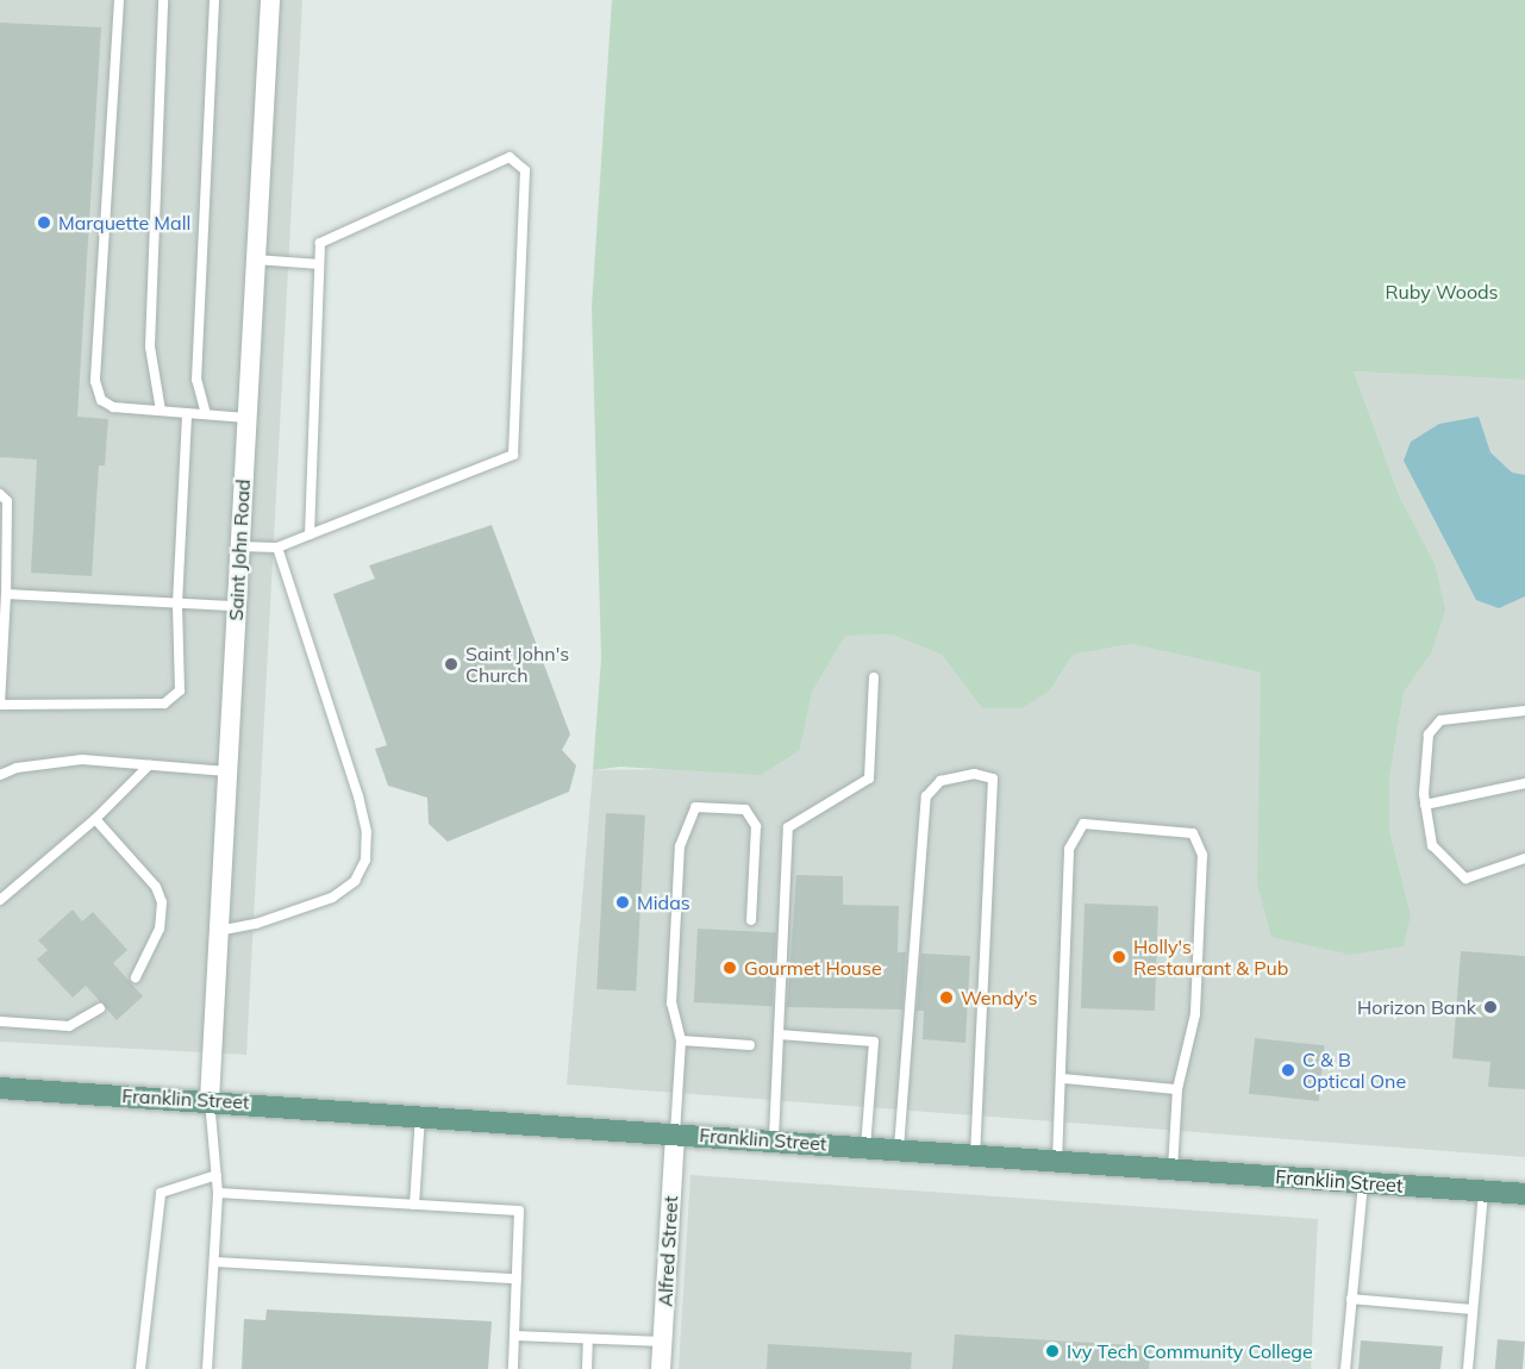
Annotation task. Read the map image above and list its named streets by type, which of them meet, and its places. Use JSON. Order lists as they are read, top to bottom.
{
  "streets": {
    "main road": ["Franklin Street"],
    "street": ["Saint John Road", "Alfred Street"]
  },
  "crossings": [
    ["Saint John Road", "Franklin Street"],
    ["Franklin Street", "Alfred Street"]
  ],
  "parks": ["Ruby Woods"],
  "places": [
    "Marquette Mall",
    "Saint John's Church",
    "Midas",
    "Holly's Restaurant & Pub",
    "Gourmet House",
    "Wendy's",
    "Horizon Bank",
    "C & B Optical One",
    "Ivy Tech Community College"
  ]
}
